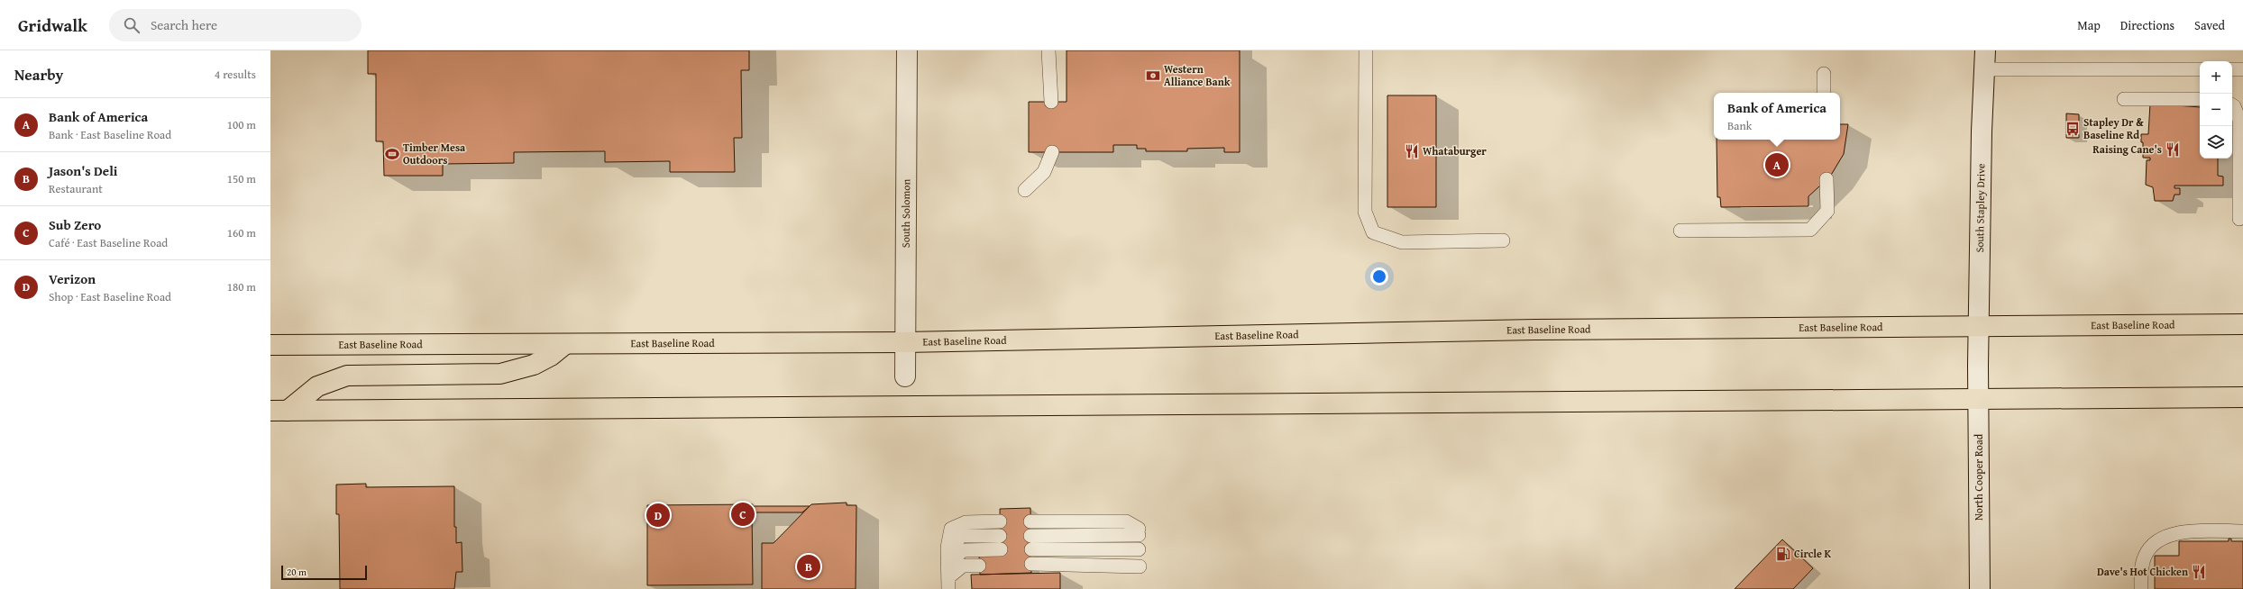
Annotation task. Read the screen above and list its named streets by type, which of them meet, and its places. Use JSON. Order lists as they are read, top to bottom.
{
  "streets": {
    "main road": [
      "South Stapley Drive",
      "South Solomon",
      "East Baseline Road",
      "North Cooper Road"
    ]
  },
  "crossings": [
    ["South Stapley Drive", "East Baseline Road"],
    ["South Stapley Drive", "North Cooper Road"],
    ["South Solomon", "East Baseline Road"]
  ],
  "places": {
    "bank": ["Western Alliance Bank"],
    "bus stop": ["Stapley Dr & Baseline Rd"],
    "restaurant": ["Raising Cane's", "Whataburger", "Dave's Hot Chicken"],
    "sports": ["Timber Mesa Outdoors"],
    "fuel station": ["Circle K"]
  },
  "scale_bar": "20 m",
  "page": {
    "header": "Gridwalk",
    "search": "Search here",
    "nav": ["Map", "Directions", "Saved"],
    "heading": ["Nearby", "4 results"],
    "map_buttons": ["+", "−"],
    "popup": ["Bank of America", "Bank"],
    "list": [
      {
        "mark": "A",
        "name": "Bank of America",
        "note": "Bank · East Baseline Road",
        "value": "100 m"
      },
      {
        "mark": "B",
        "name": "Jason's Deli",
        "note": "Restaurant",
        "value": "150 m"
      },
      {
        "mark": "C",
        "name": "Sub Zero",
        "note": "Café · East Baseline Road",
        "value": "160 m"
      },
      {
        "mark": "D",
        "name": "Verizon",
        "note": "Shop · East Baseline Road",
        "value": "180 m"
      }
    ],
    "pins": [
      "A",
      "C",
      "D",
      "B"
    ],
    "scale": "20 m"
  }
}
